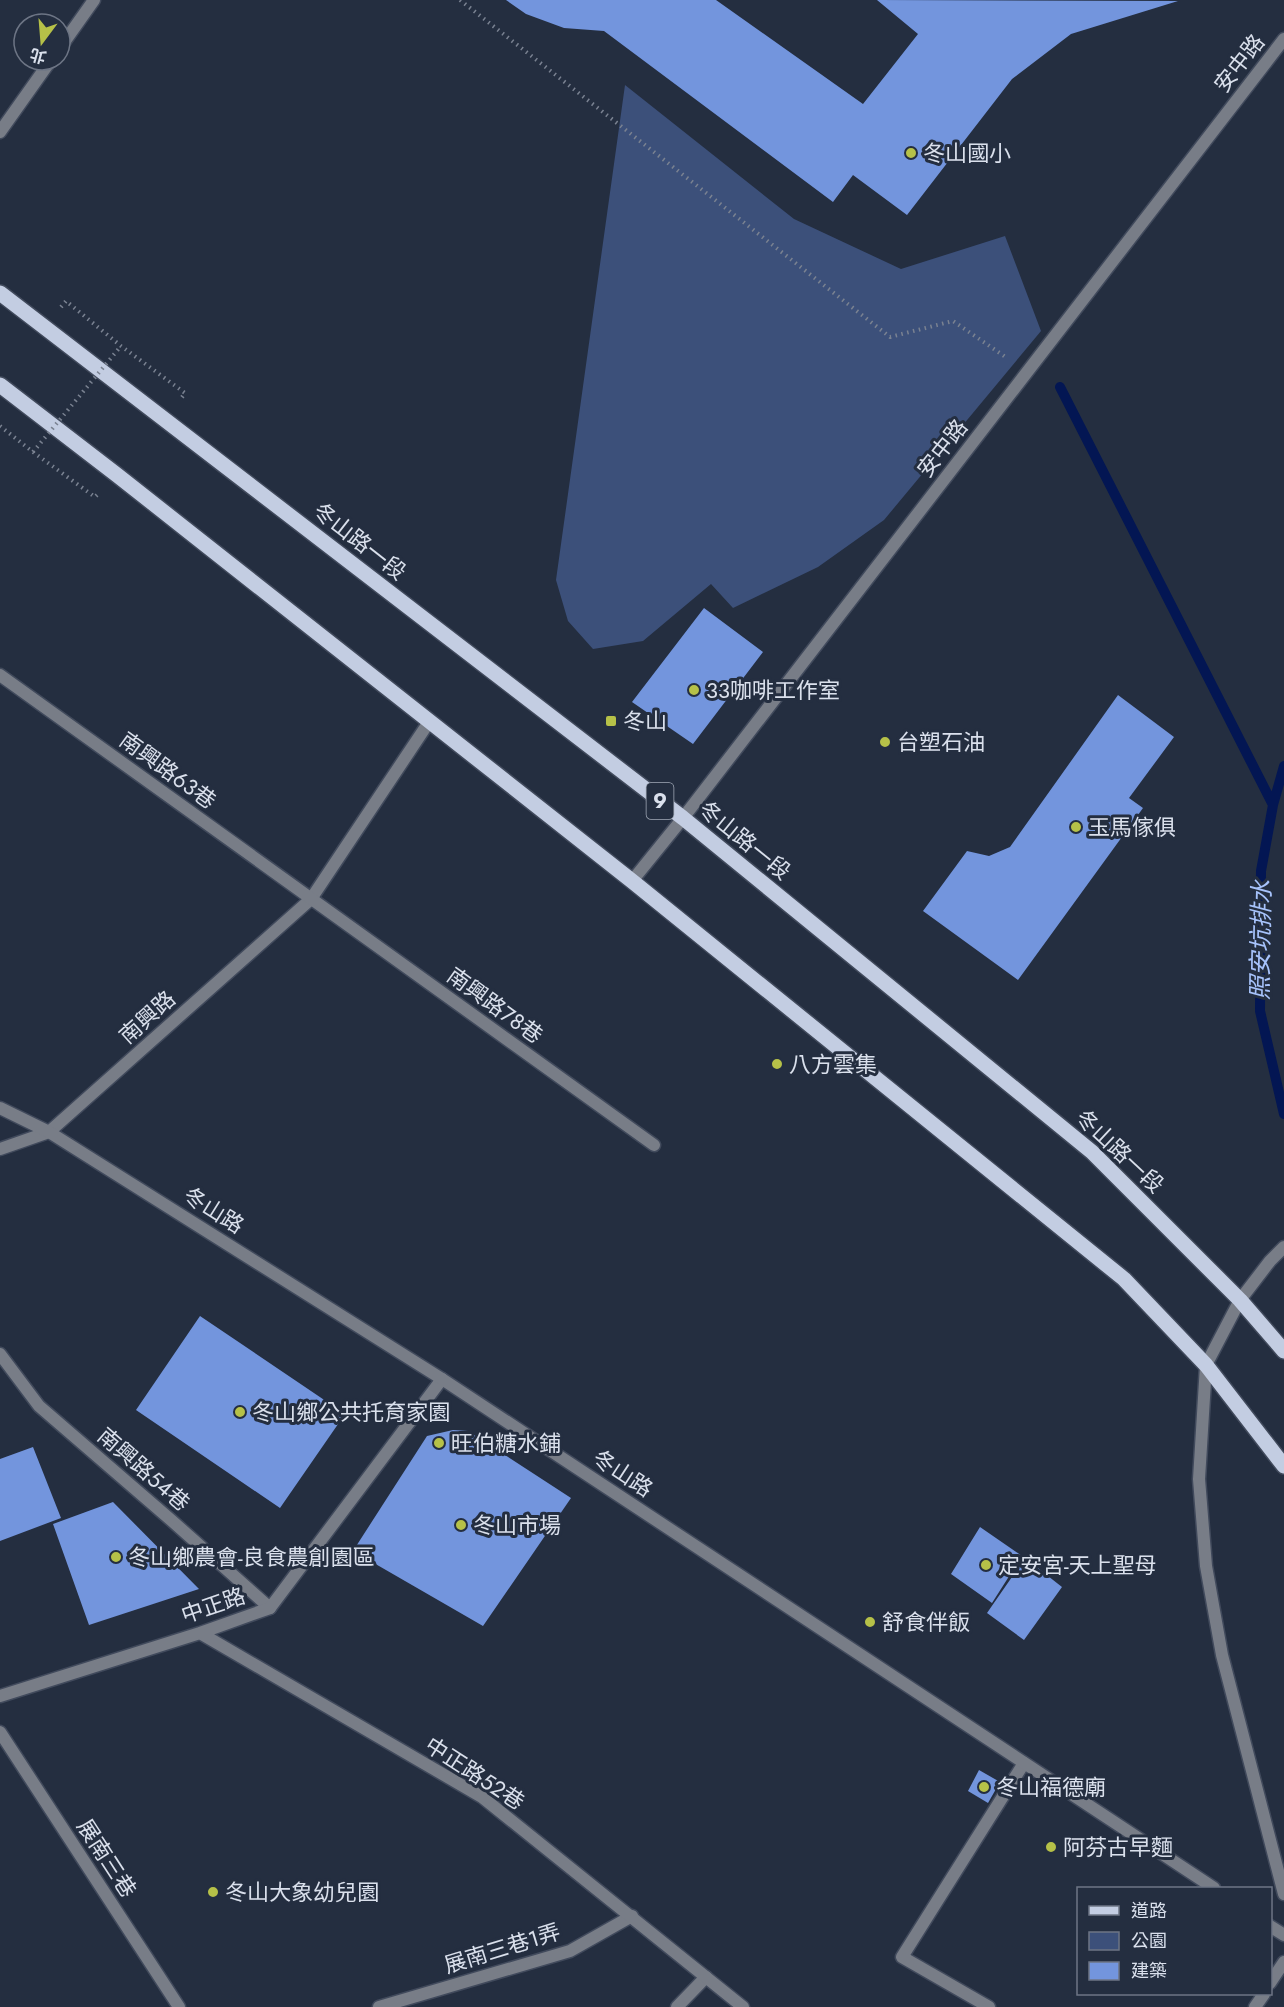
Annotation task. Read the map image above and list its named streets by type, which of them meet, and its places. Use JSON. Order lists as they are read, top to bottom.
{
  "streets": {
    "main road": ["冬山路一段", "9"],
    "street": [
      "安中路",
      "南興路63巷",
      "南興路78巷",
      "南興路",
      "冬山路",
      "南興路54巷",
      "中正路",
      "中正路52巷",
      "展南三巷",
      "展南三巷1弄"
    ]
  },
  "crossings": [
    ["安中路", "冬山路一段"],
    ["南興路63巷", "南興路78巷"],
    ["南興路63巷", "南興路"],
    ["南興路78巷", "南興路"],
    ["南興路", "冬山路"],
    ["冬山路", "中正路"],
    ["南興路54巷", "中正路"],
    ["中正路", "中正路52巷"],
    ["中正路52巷", "展南三巷1弄"]
  ],
  "water": ["照安坑排水"],
  "places": {
    "other": [
      "冬山國小",
      "33咖啡工作室",
      "台塑石油",
      "玉馬傢俱",
      "八方雲集",
      "冬山鄉公共托育家園",
      "旺伯糖水鋪",
      "冬山市場",
      "冬山鄉農會-良食農創園區",
      "定安宮-天上聖母",
      "舒食伴飯",
      "冬山福德廟",
      "阿芬古早麵",
      "冬山大象幼兒園"
    ],
    "transit": ["冬山"]
  },
  "legend": ["道路", "公園", "建築"],
  "north": "bottom"
}
